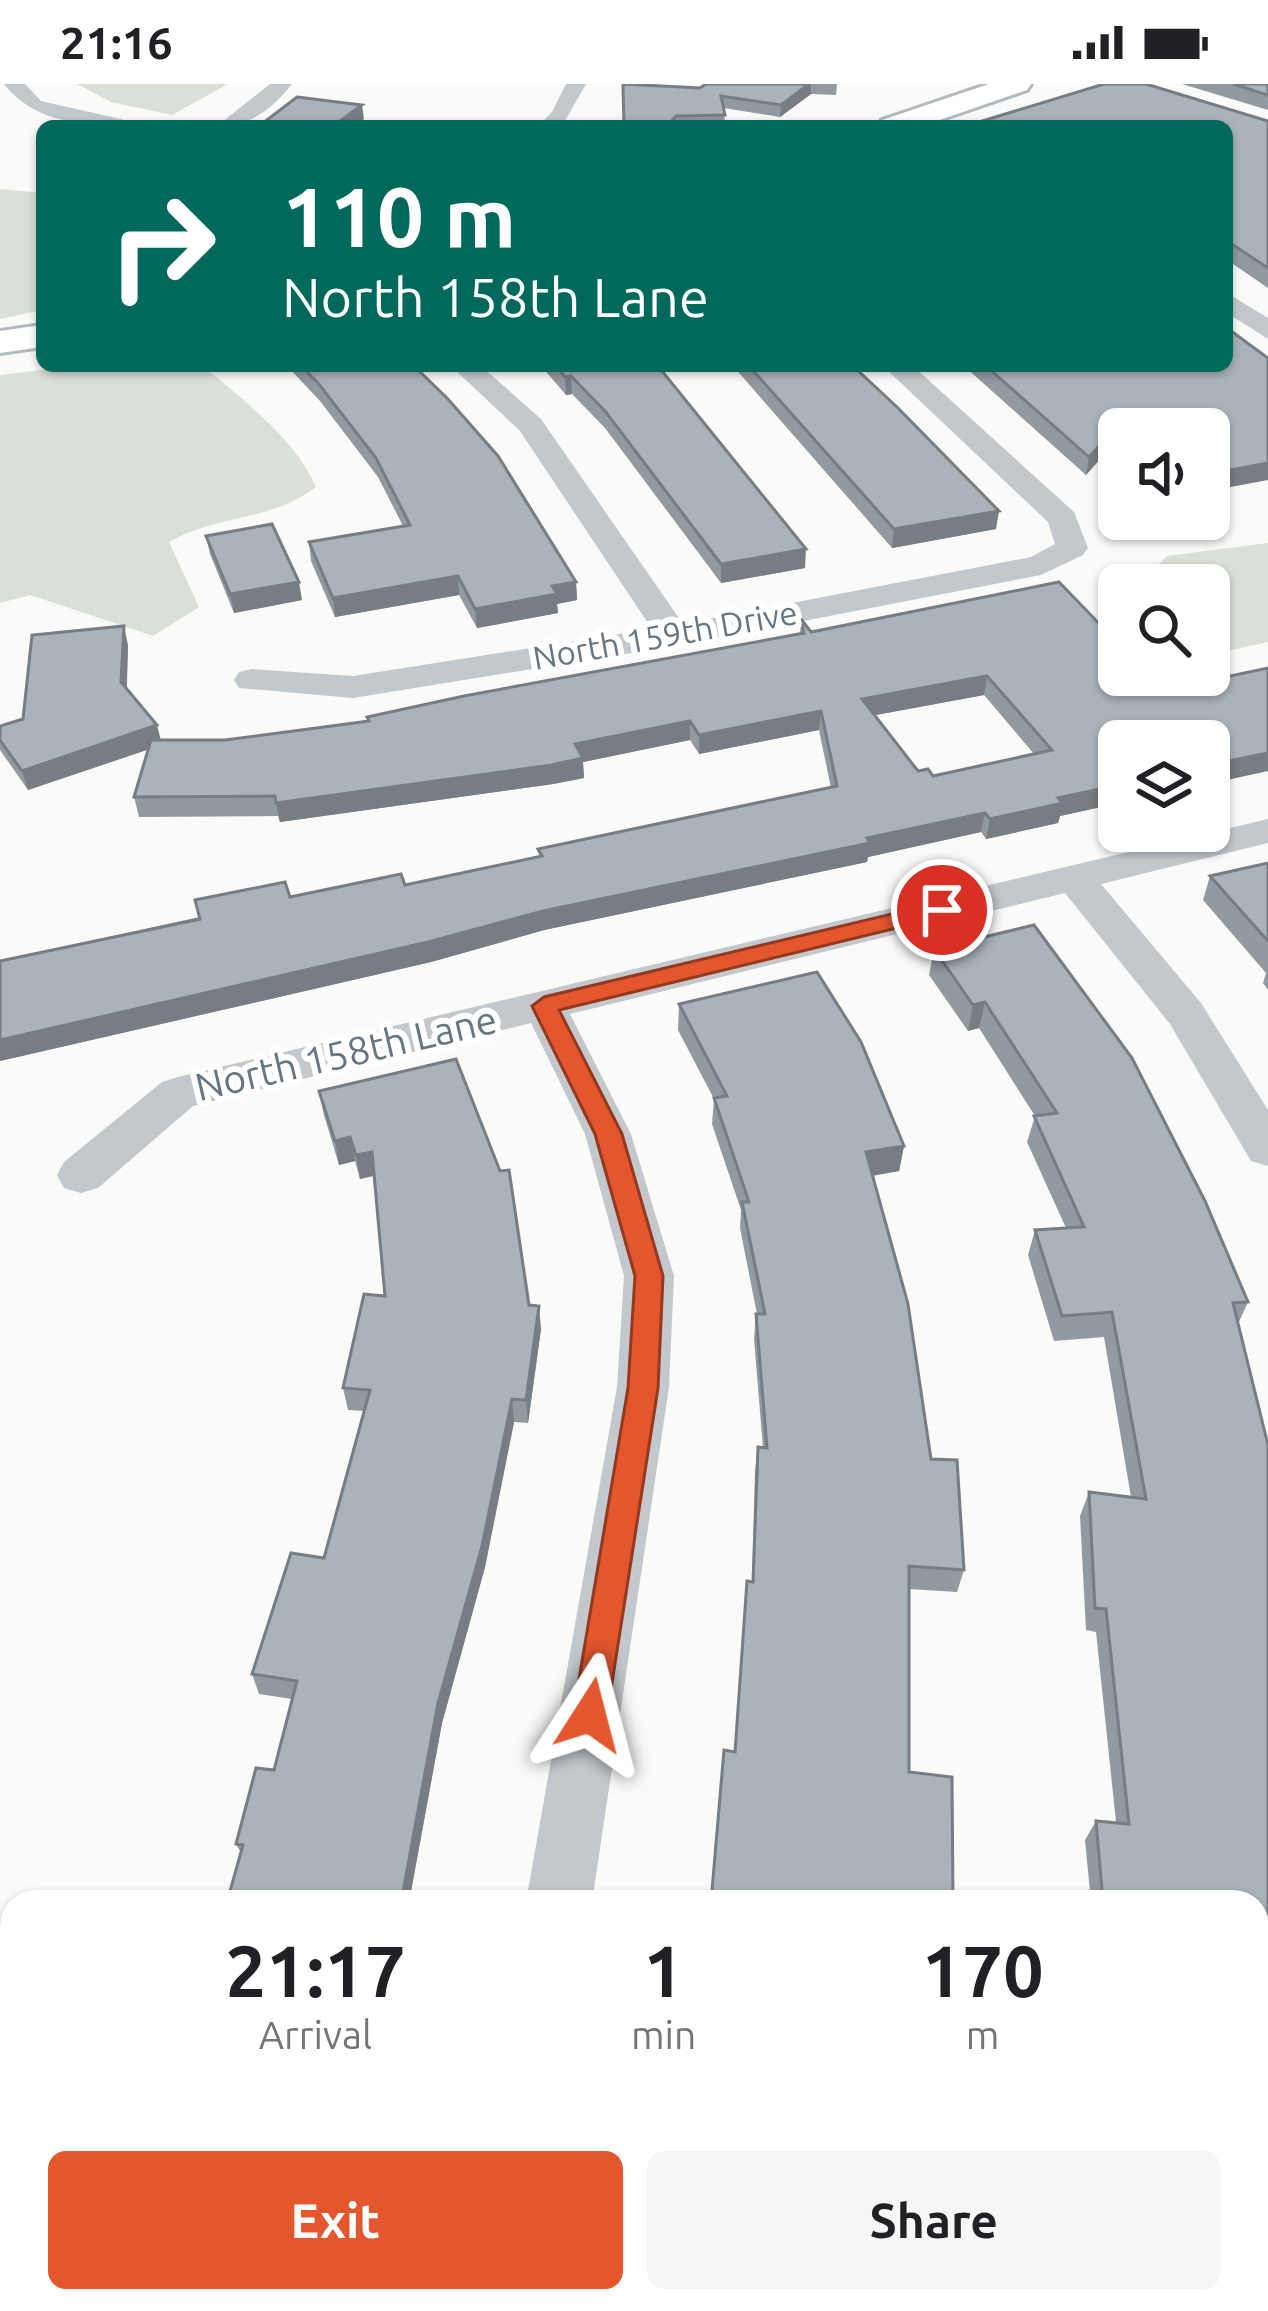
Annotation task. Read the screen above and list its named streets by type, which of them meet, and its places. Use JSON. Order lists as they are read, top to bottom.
{
  "streets": {
    "street": ["North 159th Drive", "North 158th Lane"]
  },
  "page": {
    "status": "21:16",
    "turn": ["110 m", "North 158th Lane"],
    "eta": [
      "21:17",
      "Arrival",
      "1",
      "min",
      "170",
      "m"
    ],
    "buttons": ["Exit", "Share"]
  }
}
